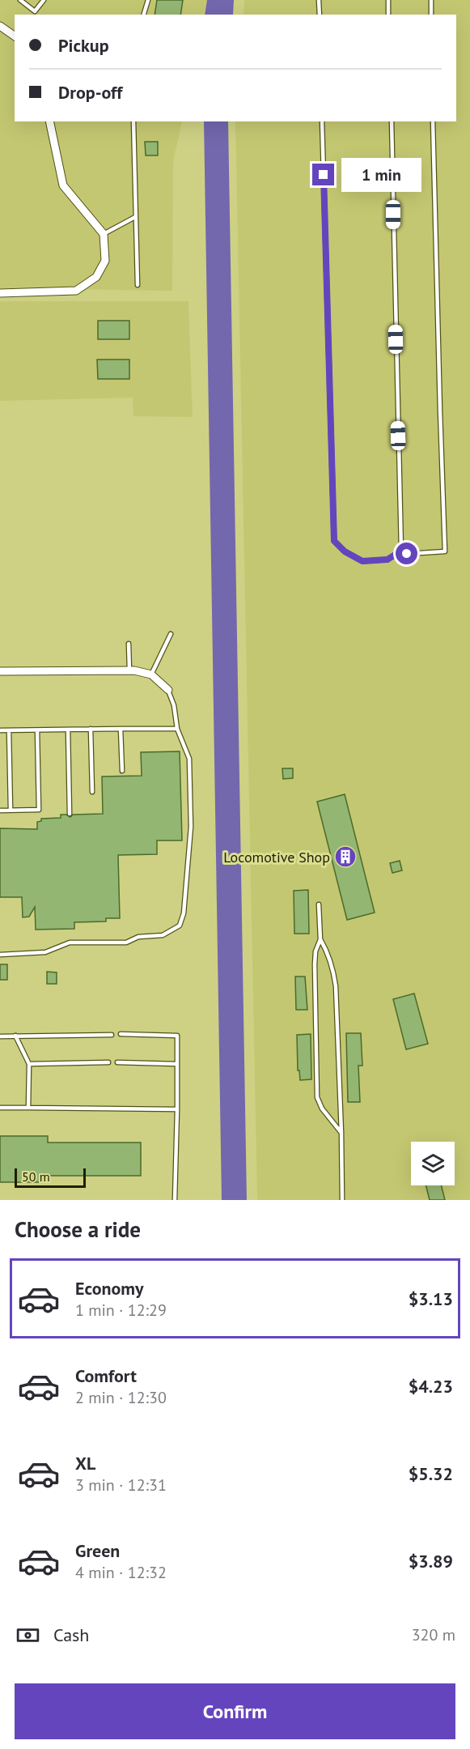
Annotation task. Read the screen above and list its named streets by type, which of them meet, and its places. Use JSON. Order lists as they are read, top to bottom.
{
  "places": {
    "building": ["Locomotive Shop"]
  },
  "scale_bar": "50 m",
  "page": {
    "banner": ["Pickup", "Drop-off"],
    "bubble": "1 min",
    "scale": "50 m",
    "heading": "Choose a ride",
    "list": [
      {
        "name": "Economy",
        "note": "1 min · 12:29",
        "value": "$3.13"
      },
      {
        "name": "Comfort",
        "note": "2 min · 12:30",
        "value": "$4.23"
      },
      {
        "name": "XL",
        "note": "3 min · 12:31",
        "value": "$5.32"
      },
      {
        "name": "Green",
        "note": "4 min · 12:32",
        "value": "$3.89"
      }
    ],
    "pay": ["Cash", "320 m"],
    "buttons": "Confirm"
  }
}
